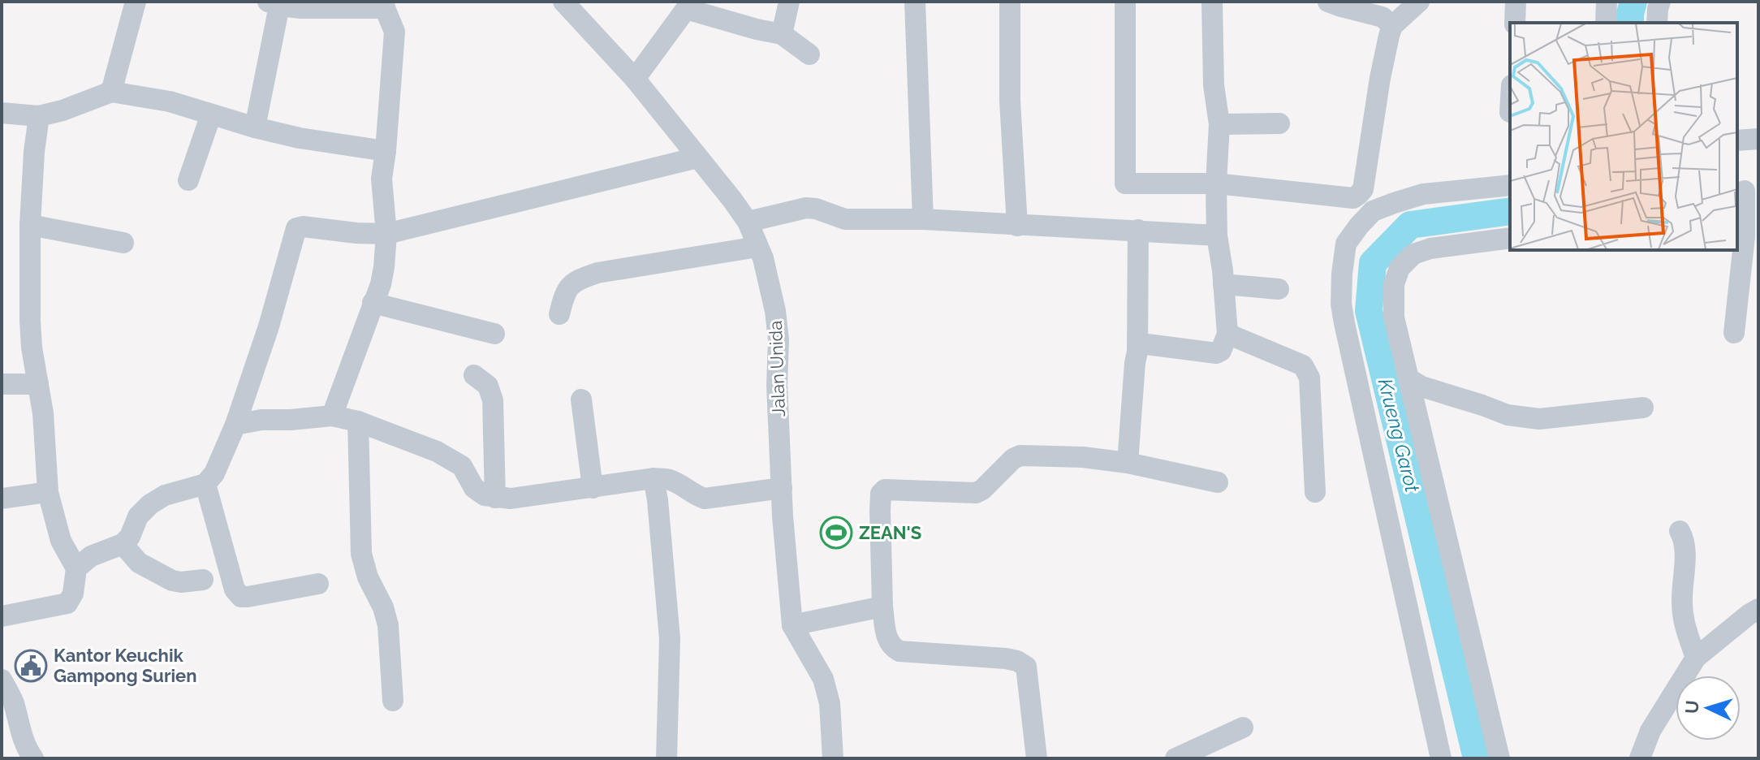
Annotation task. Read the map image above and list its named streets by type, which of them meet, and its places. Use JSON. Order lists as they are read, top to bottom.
{
  "streets": {
    "street": ["Jalan Unida"]
  },
  "water": ["Krueng Garot"],
  "places": {
    "sports": ["ZEAN'S"],
    "public building": ["Kantor Keuchik Gampong Surien"]
  },
  "north": "left"
}
